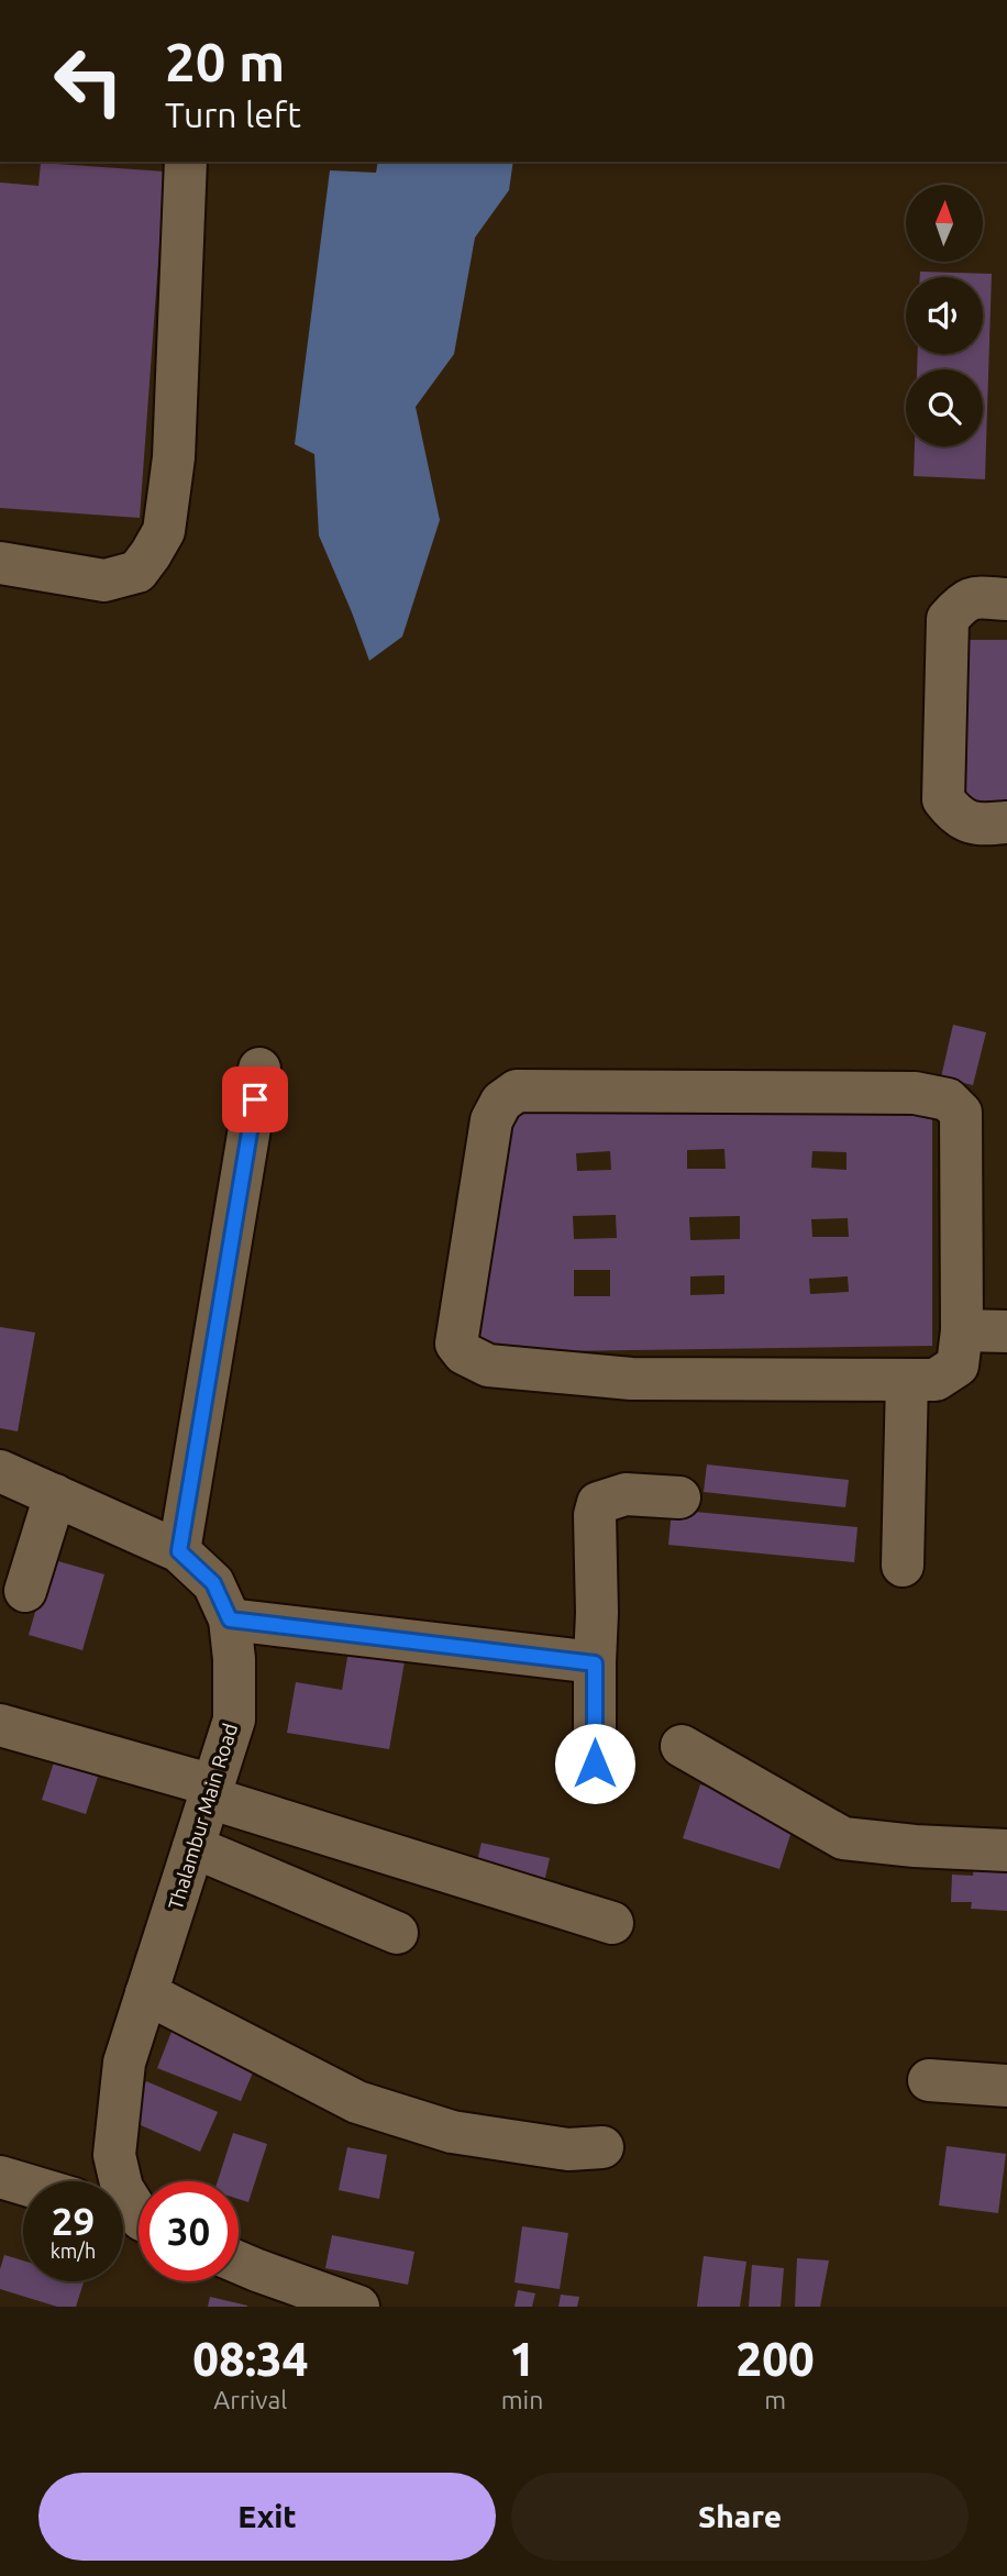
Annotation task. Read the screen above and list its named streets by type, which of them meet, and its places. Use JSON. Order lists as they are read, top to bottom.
{
  "streets": {
    "street": ["Thalambur Main Road"]
  },
  "north": "top",
  "page": {
    "turn": ["20 m", "Turn left"],
    "speed": "29 km/h",
    "limit": "30",
    "eta": [
      "08:34",
      "Arrival",
      "1",
      "min",
      "200",
      "m"
    ],
    "buttons": ["Exit", "Share"]
  }
}
